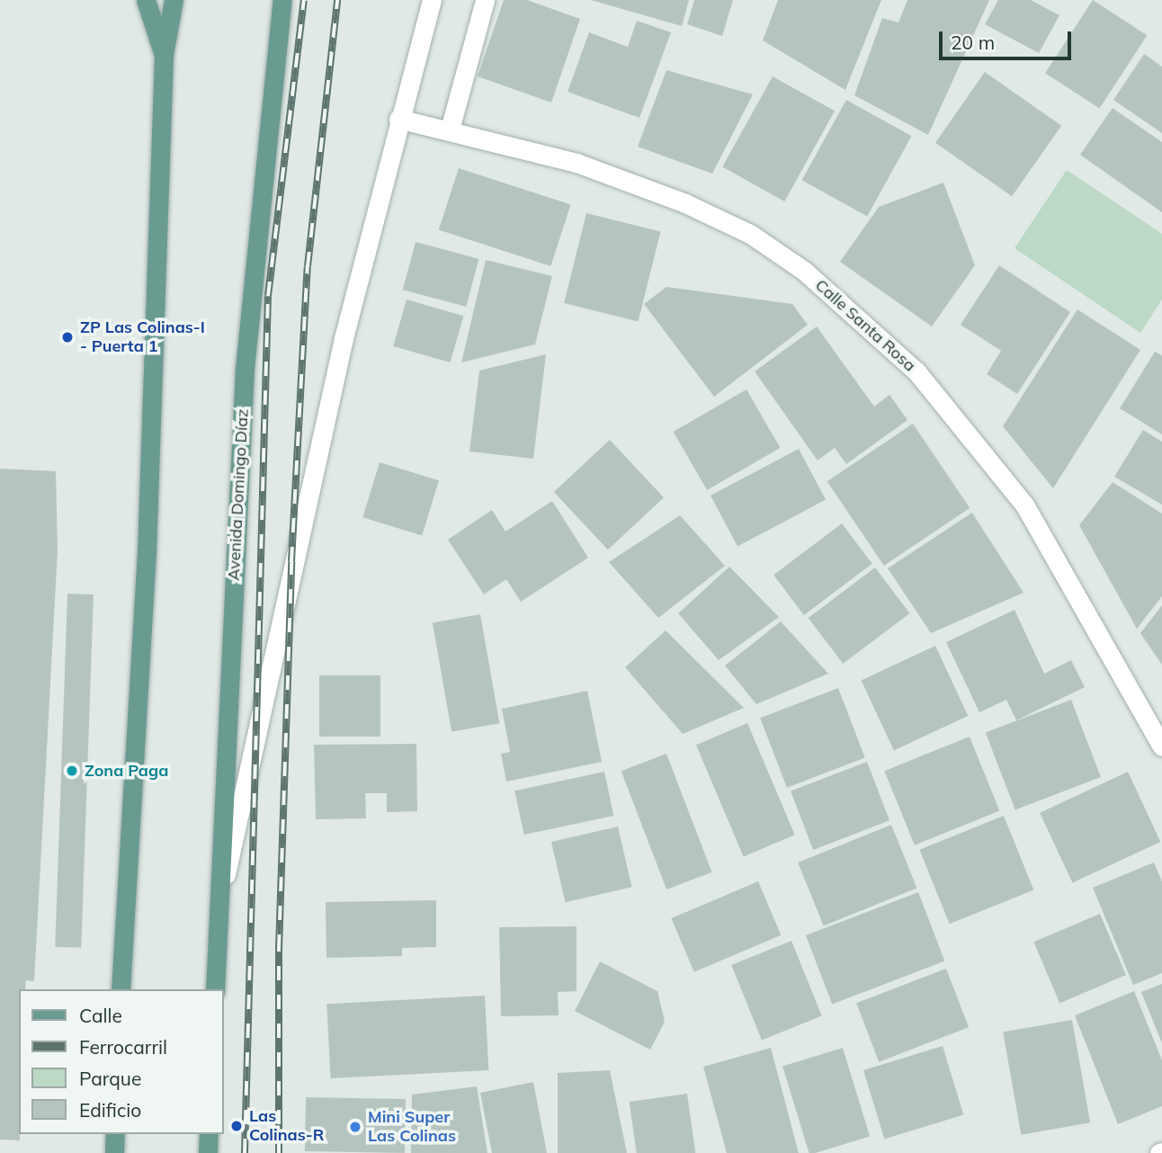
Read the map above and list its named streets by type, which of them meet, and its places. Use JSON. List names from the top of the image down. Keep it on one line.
{"streets":{"main road":["Avenida Domingo Díaz"],"street":["Calle Santa Rosa"]},"places":["ZP Las Colinas-I - Puerta 1","Zona Paga","Las Colinas-R","Mini Super Las Colinas"],"legend":["Calle","Ferrocarril","Parque","Edificio"],"scale_bar":"20 m"}
